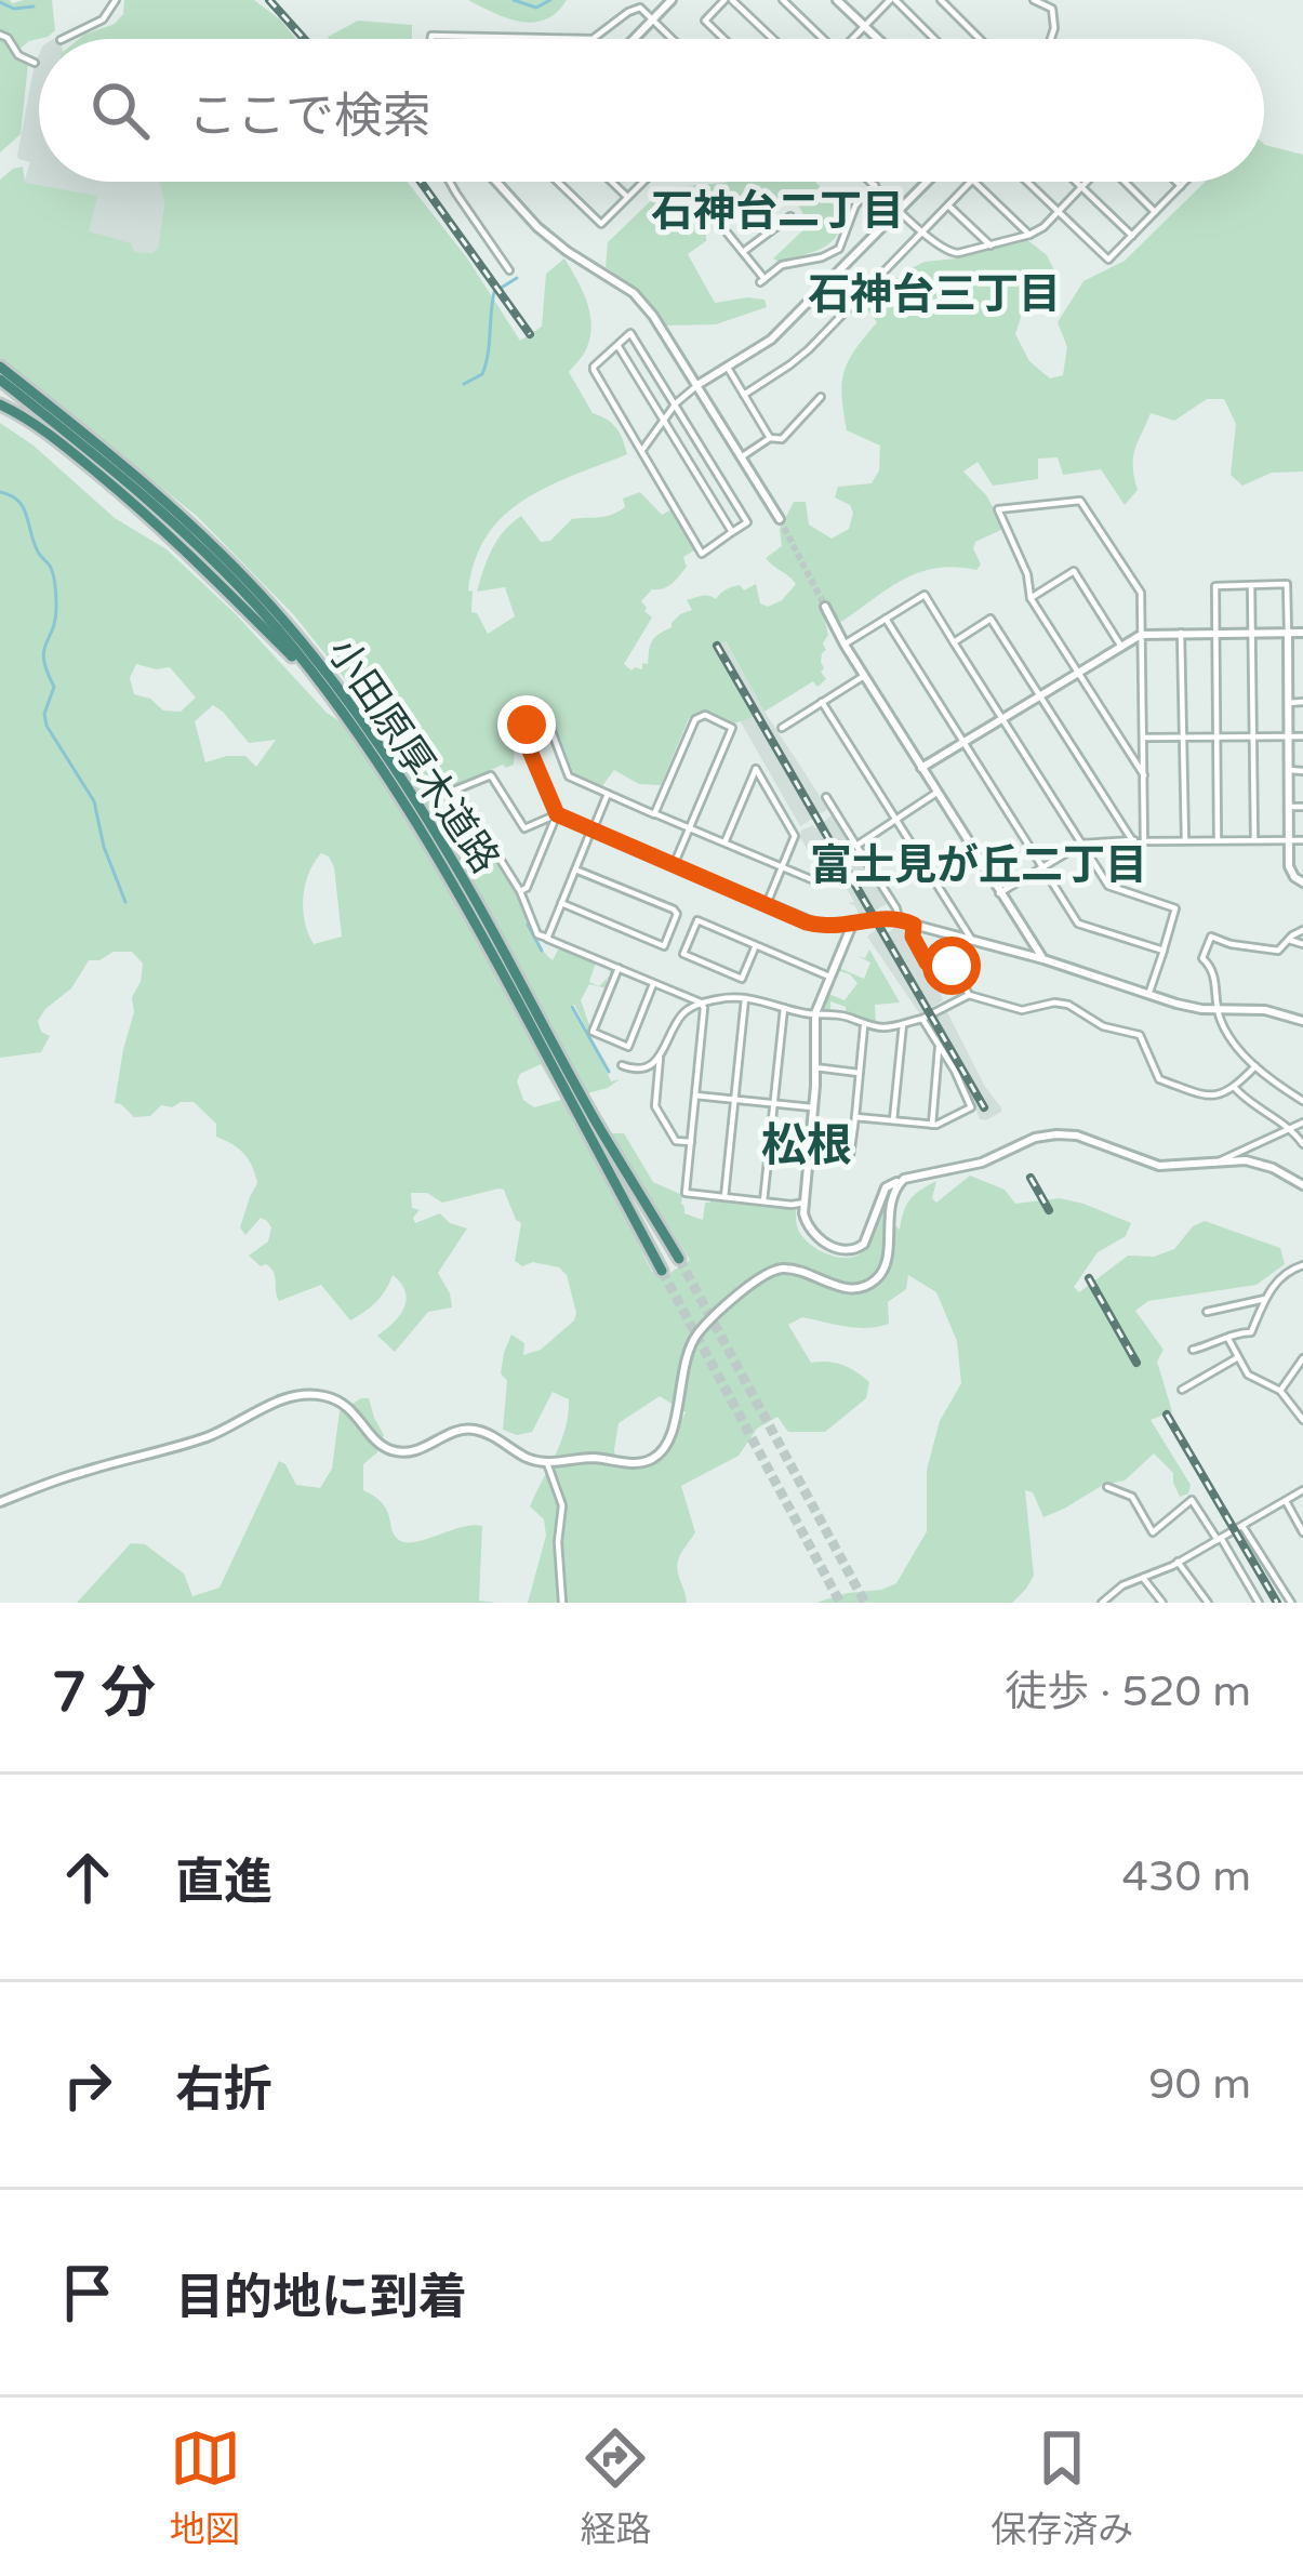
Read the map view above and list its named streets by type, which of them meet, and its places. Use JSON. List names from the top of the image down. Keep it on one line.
{"streets":{"highway":["小田原厚木道路"]},"districts":["石神台二丁目","石神台三丁目","富士見が丘二丁目","松根"],"page":{"search":"ここで検索","heading":["7 分","徒歩 · 520 m"],"list":[["直進","430 m"],["右折","90 m"],"目的地に到着"],"nav":["地図","経路","保存済み"]}}
